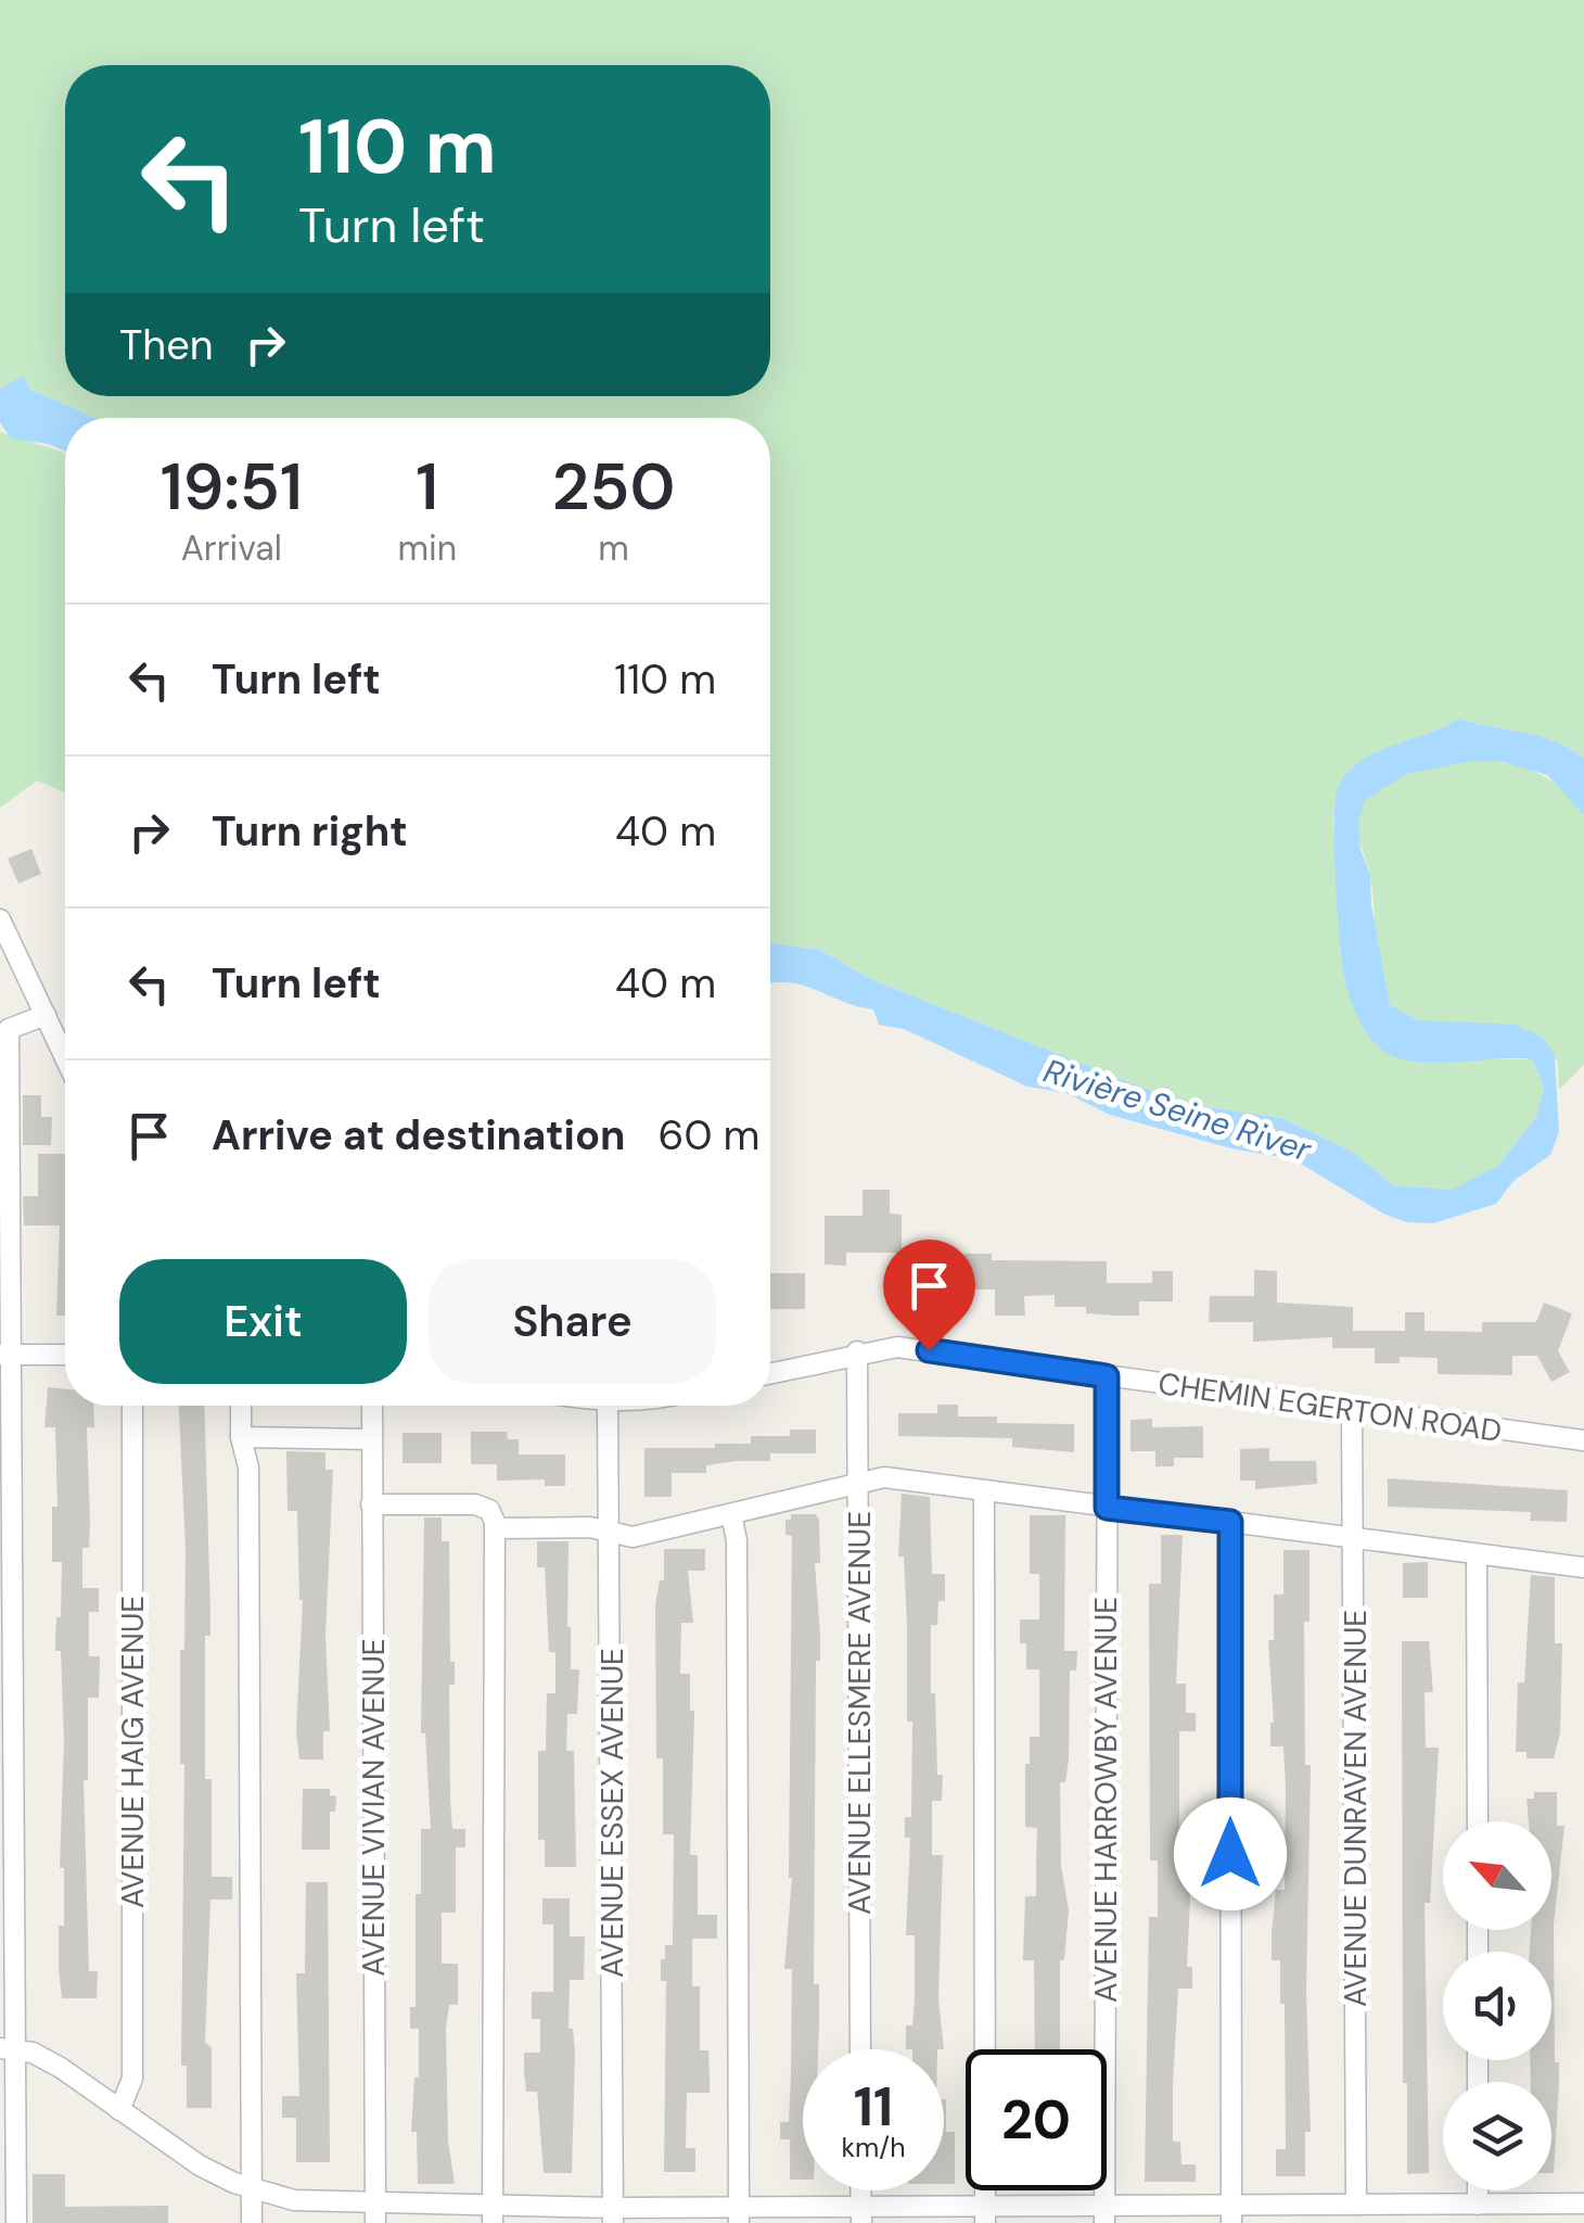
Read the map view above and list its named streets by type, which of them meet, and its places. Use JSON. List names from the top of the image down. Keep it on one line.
{"streets":{"street":["CHEMIN EGERTON ROAD","AVENUE ELLESMERE AVENUE","AVENUE HAIG AVENUE","AVENUE HARROWBY AVENUE","AVENUE VIVIAN AVENUE","AVENUE DUNRAVEN AVENUE","AVENUE ESSEX AVENUE"]},"crossings":[["CHEMIN EGERTON ROAD","AVENUE ELLESMERE AVENUE"],["CHEMIN EGERTON ROAD","AVENUE HARROWBY AVENUE"],["CHEMIN EGERTON ROAD","AVENUE DUNRAVEN AVENUE"]],"water":["Rivière Seine River"],"north":"top left","page":{"turn":["110 m","Turn left"],"then":"Then","eta":["19:51","Arrival","1","min","250","m"],"list":[{"name":"Turn left","value":"110 m"},{"name":"Turn right","value":"40 m"},{"name":"Turn left","value":"40 m"},{"name":"Arrive at destination","value":"60 m"}],"buttons":["Exit","Share"],"speed":"11 km/h","limit":"20"}}
